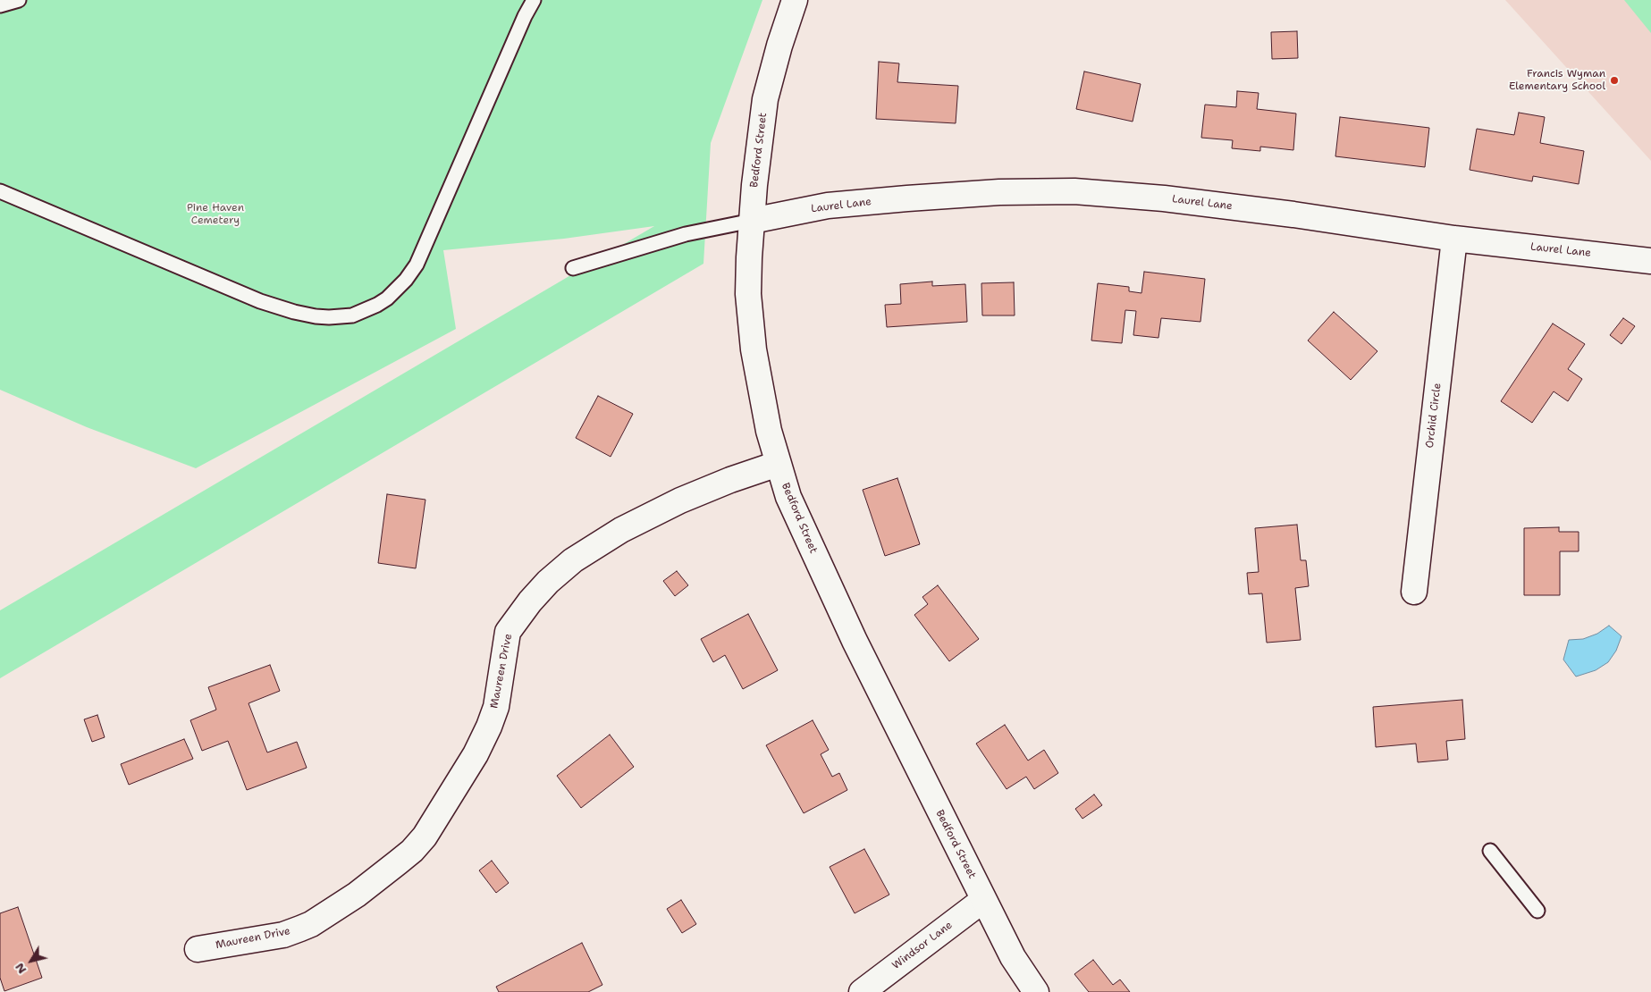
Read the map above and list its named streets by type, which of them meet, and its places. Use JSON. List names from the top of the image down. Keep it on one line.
{"streets":{"street":["Bedford Street","Laurel Lane","Orchid Circle","Maureen Drive","Windsor Lane"]},"crossings":[["Bedford Street","Laurel Lane"],["Bedford Street","Maureen Drive"],["Bedford Street","Windsor Lane"],["Laurel Lane","Orchid Circle"]],"parks":["Pine Haven Cemetery"],"places":["Francis Wyman Elementary School"],"north":"bottom left"}
